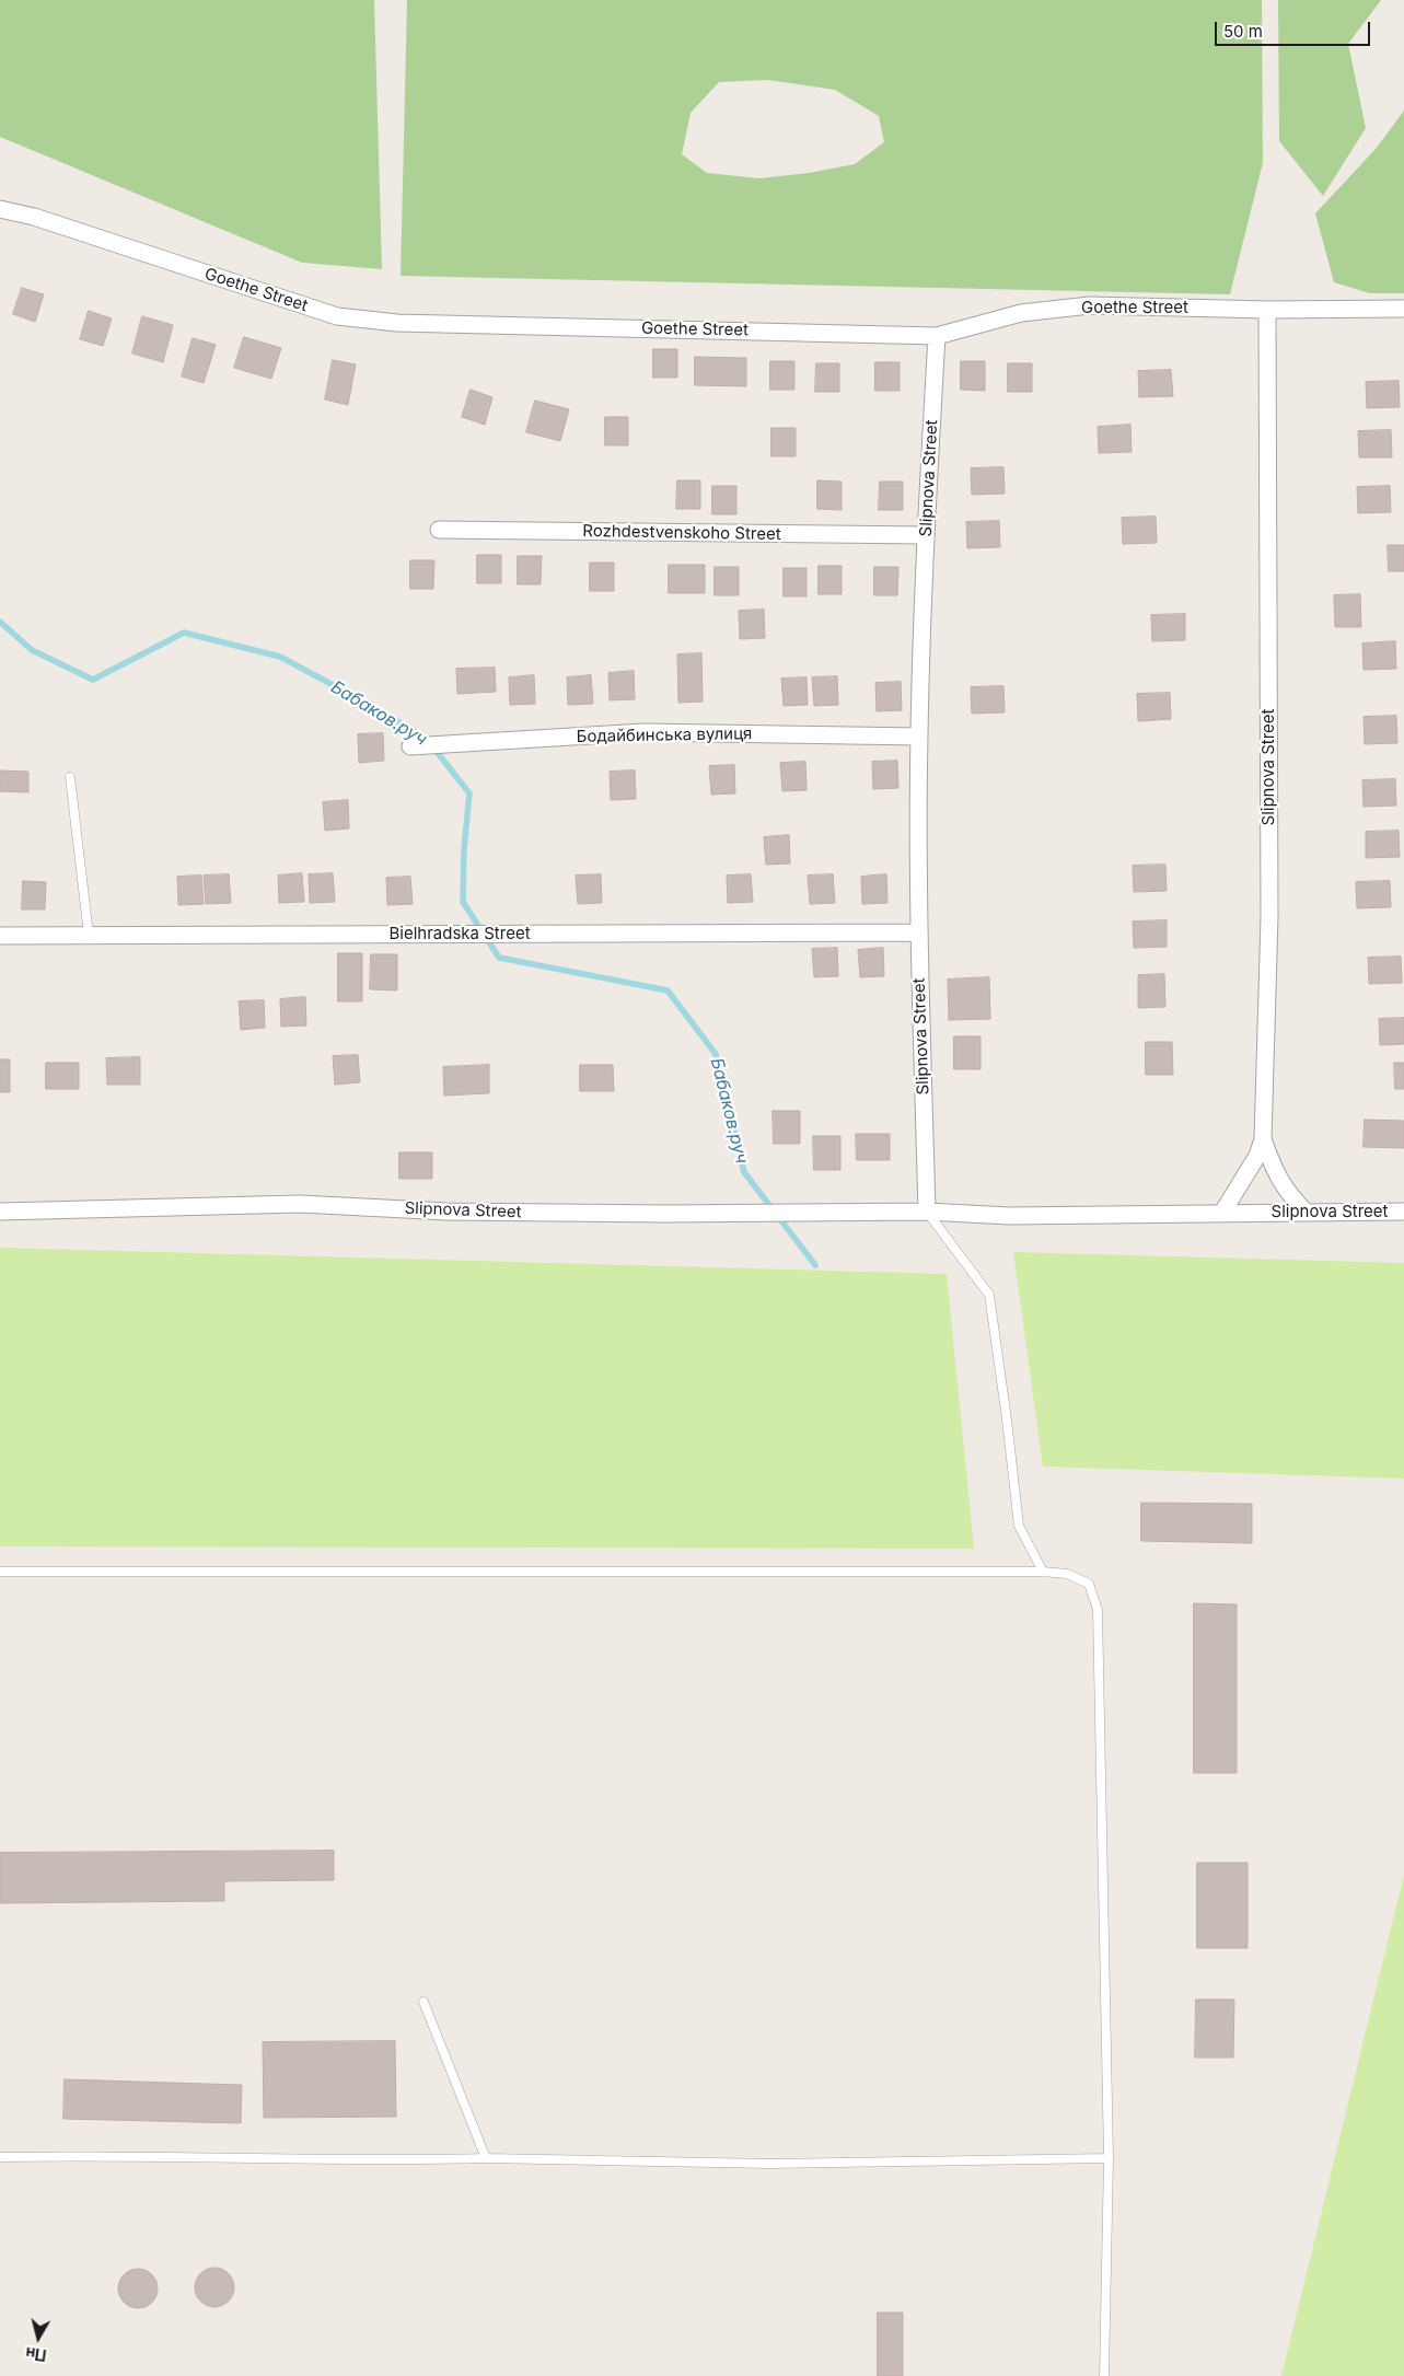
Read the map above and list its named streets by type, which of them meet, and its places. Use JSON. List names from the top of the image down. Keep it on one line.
{"streets":{"street":["Goethe Street","Slipnova Street","Rozhdestvenskoho Street","Бодайбинська вулиця","Bielhradska Street"]},"crossings":[["Goethe Street","Slipnova Street"],["Slipnova Street","Rozhdestvenskoho Street"],["Slipnova Street","Бодайбинська вулиця"],["Slipnova Street","Bielhradska Street"]],"water":["Бабаков.руч"],"scale_bar":"50 m","north":"bottom"}
